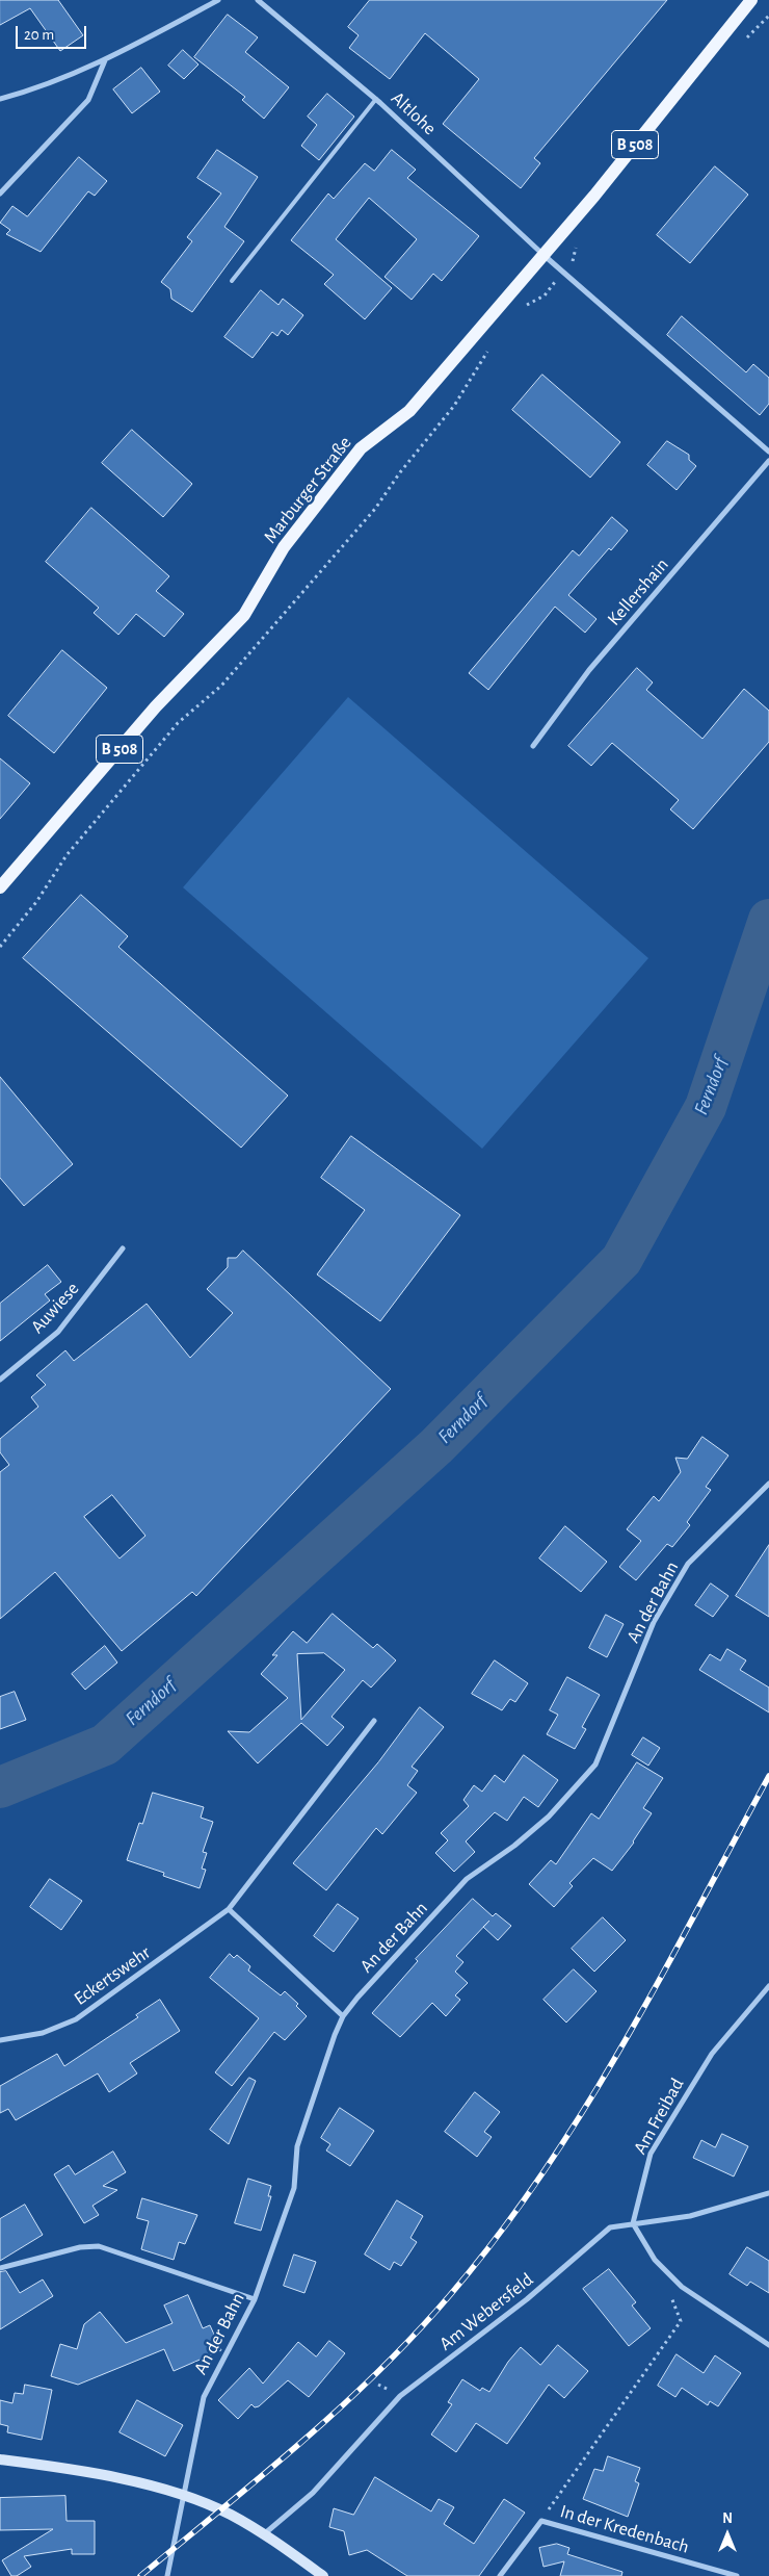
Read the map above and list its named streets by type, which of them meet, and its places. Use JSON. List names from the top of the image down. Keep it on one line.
{"streets":{"main road":["B 508","Marburger Straße"],"street":["Altlohe","Kellershain","Auwiese","An der Bahn","Eckertswehr","Am Freibad","Am Webersfeld","In der Kredenbach"]},"crossings":[["Altlohe","Marburger Straße"],["Am Freibad","Am Webersfeld"]],"water":["Ferndorf"],"scale_bar":"20 m","north":"top"}
